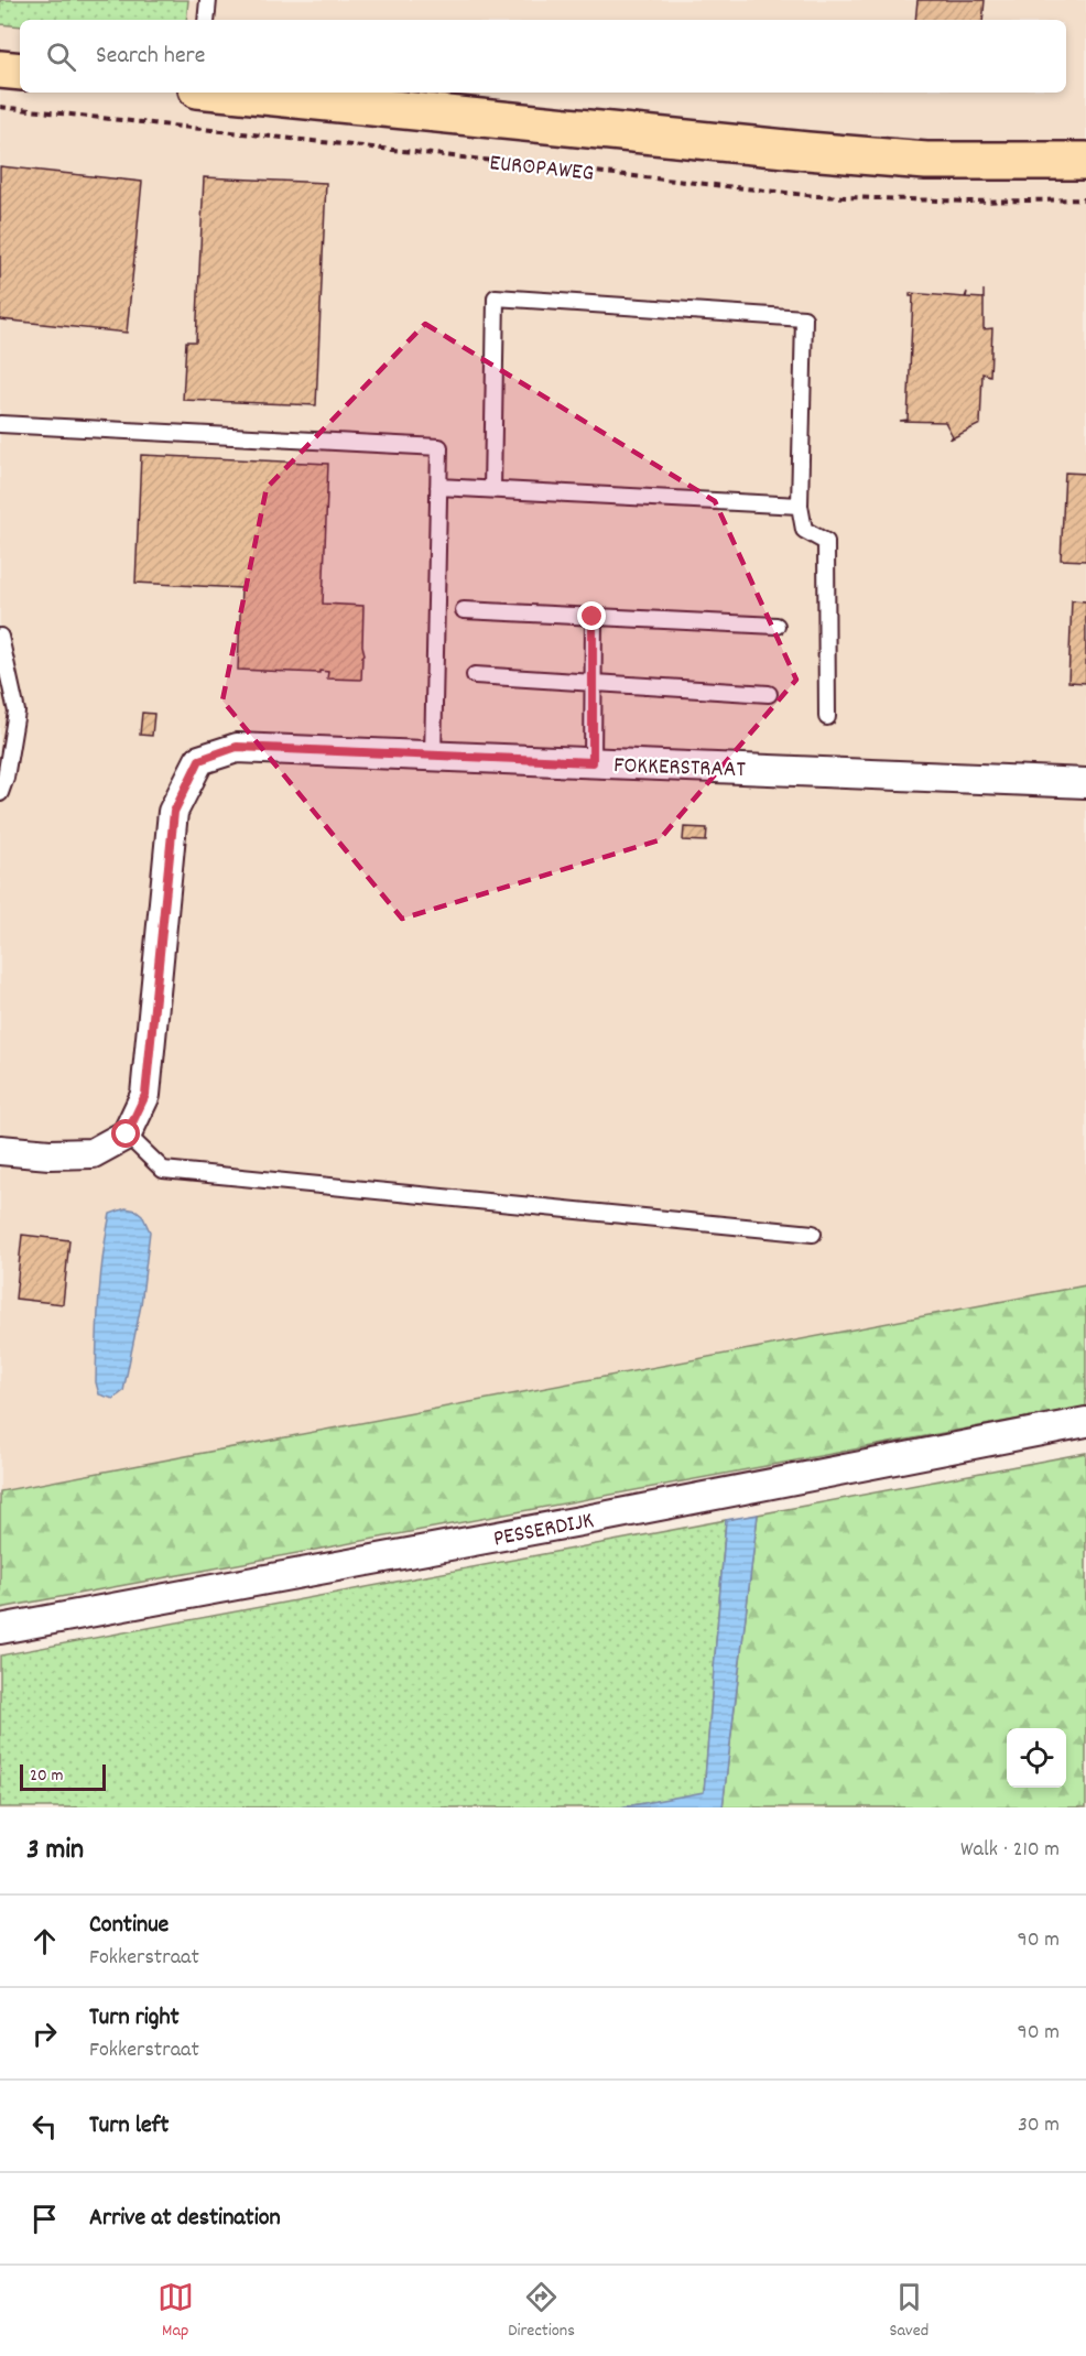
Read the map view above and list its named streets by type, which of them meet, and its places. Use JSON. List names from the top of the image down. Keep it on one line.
{"streets":{"main road":["EUROPAWEG"],"street":["FOKKERSTRAAT","PESSERDIJK"]},"scale_bar":"20 m","page":{"search":"Search here","scale":"20 m","heading":["3 min","Walk · 210 m"],"list":[["Continue","Fokkerstraat","90 m"],["Turn right","Fokkerstraat","90 m"],["Turn left","30 m"],"Arrive at destination"],"nav":["Map","Directions","Saved"]}}
